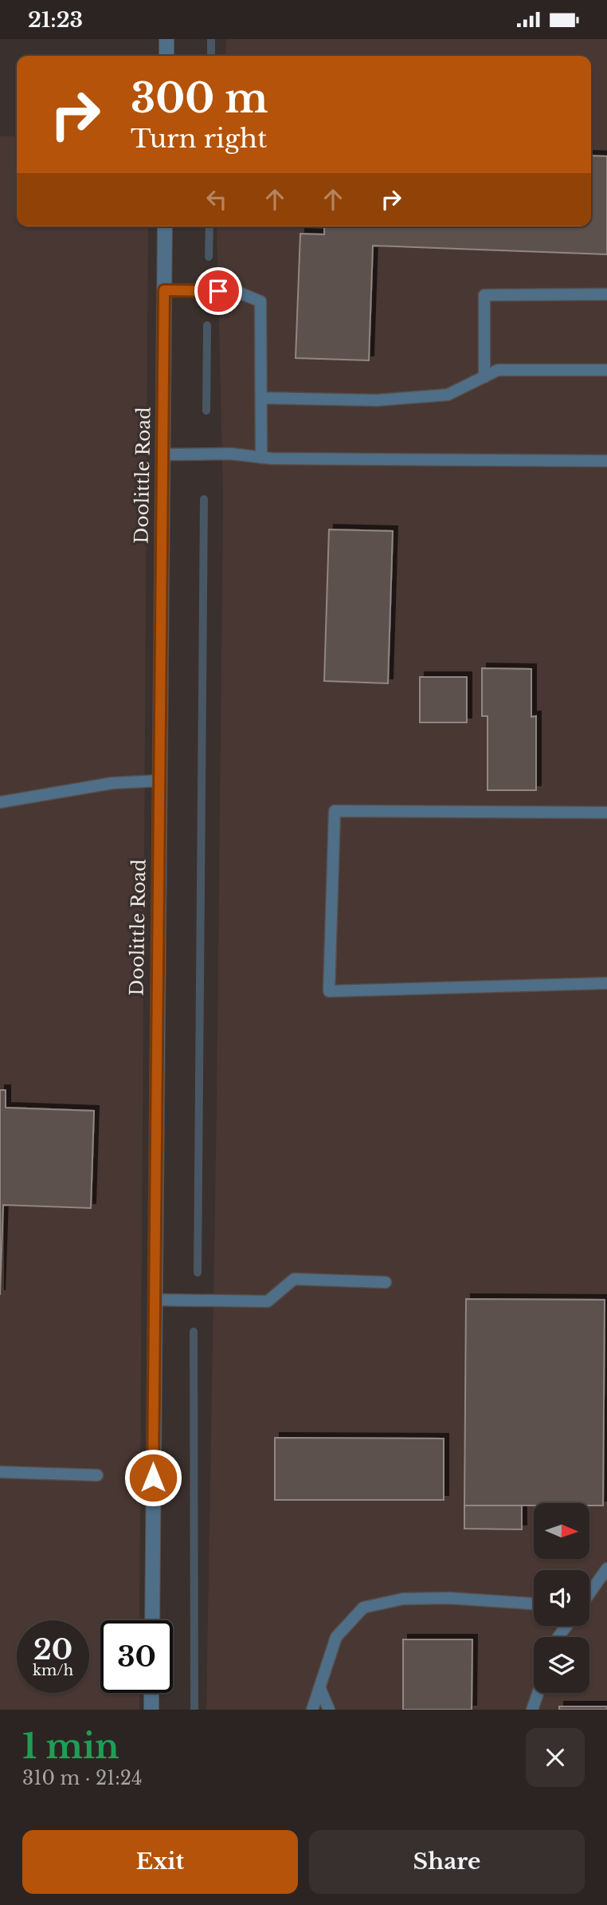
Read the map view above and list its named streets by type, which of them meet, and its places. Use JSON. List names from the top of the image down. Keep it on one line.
{"streets":{"street":["Doolittle Road"]},"north":"right","page":{"status":"21:23","turn":["300 m","Turn right"],"speed":"20 km/h","limit":"30","heading":["1 min","310 m · 21:24"],"buttons":["Exit","Share"]}}
